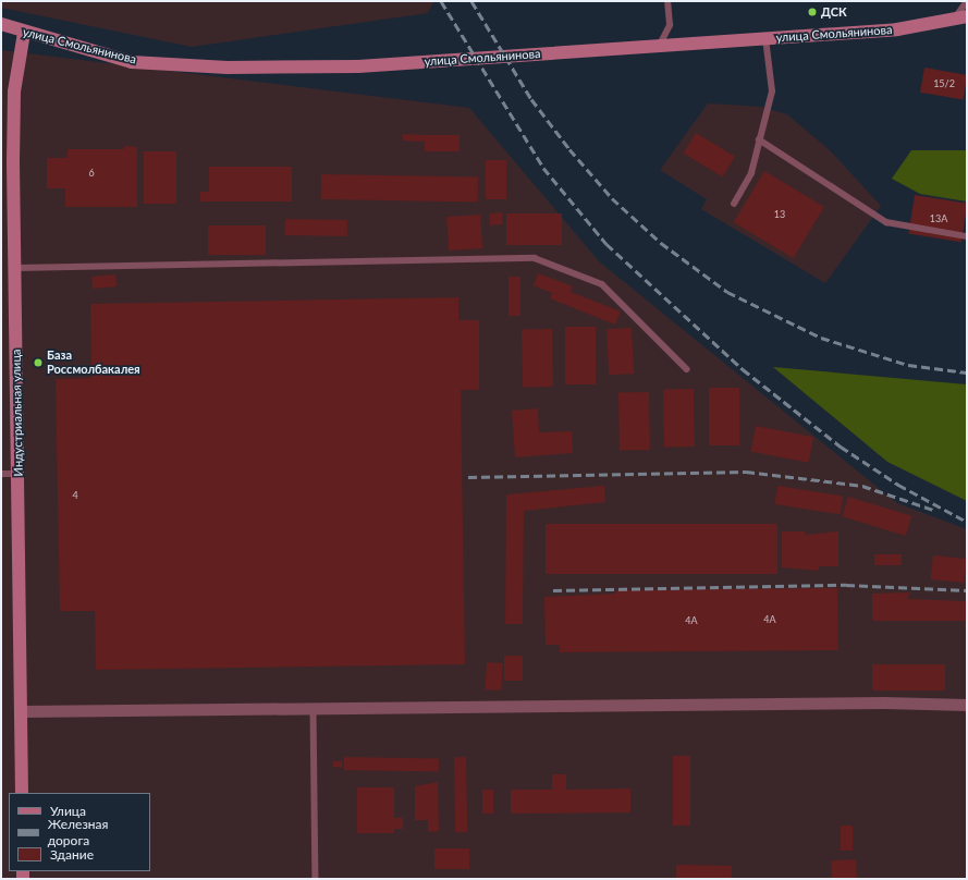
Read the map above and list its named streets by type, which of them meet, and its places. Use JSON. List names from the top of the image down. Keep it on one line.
{"streets":{"street":["улица Смольянинова","Индустриальная улица"]},"crossings":[["улица Смольянинова","Индустриальная улица"]],"places":["ДСК","База Россмолбакалея"],"house_numbers":["15/2","6","13","13А","4","4А","4А"],"legend":["Улица","Железная дорога","Здание"]}
